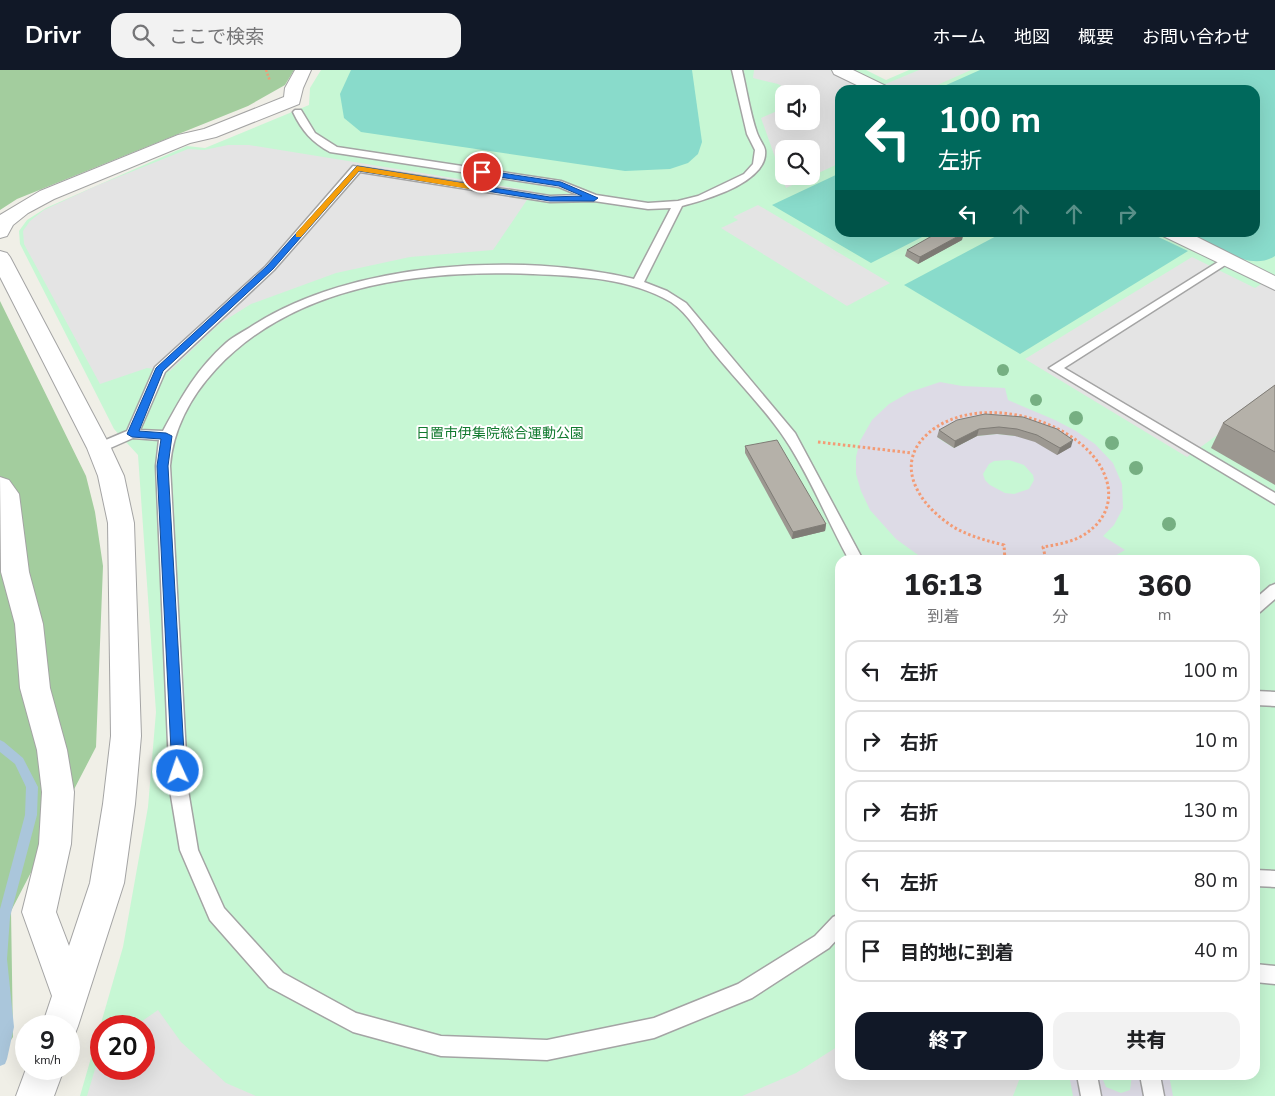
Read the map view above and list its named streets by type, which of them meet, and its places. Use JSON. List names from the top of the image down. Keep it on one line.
{"parks":["日置市伊集院総合運動公園"],"page":{"header":"Drivr","search":"ここで検索","nav":["ホーム","地図","概要","お問い合わせ"],"turn":["100 m","左折"],"eta":["16:13","到着","1","分","360","m"],"list":[{"name":"左折","value":"100 m"},{"name":"右折","value":"10 m"},{"name":"右折","value":"130 m"},{"name":"左折","value":"80 m"},{"name":"目的地に到着","value":"40 m"}],"buttons":["終了","共有"],"speed":"9 km/h","limit":"20"}}
